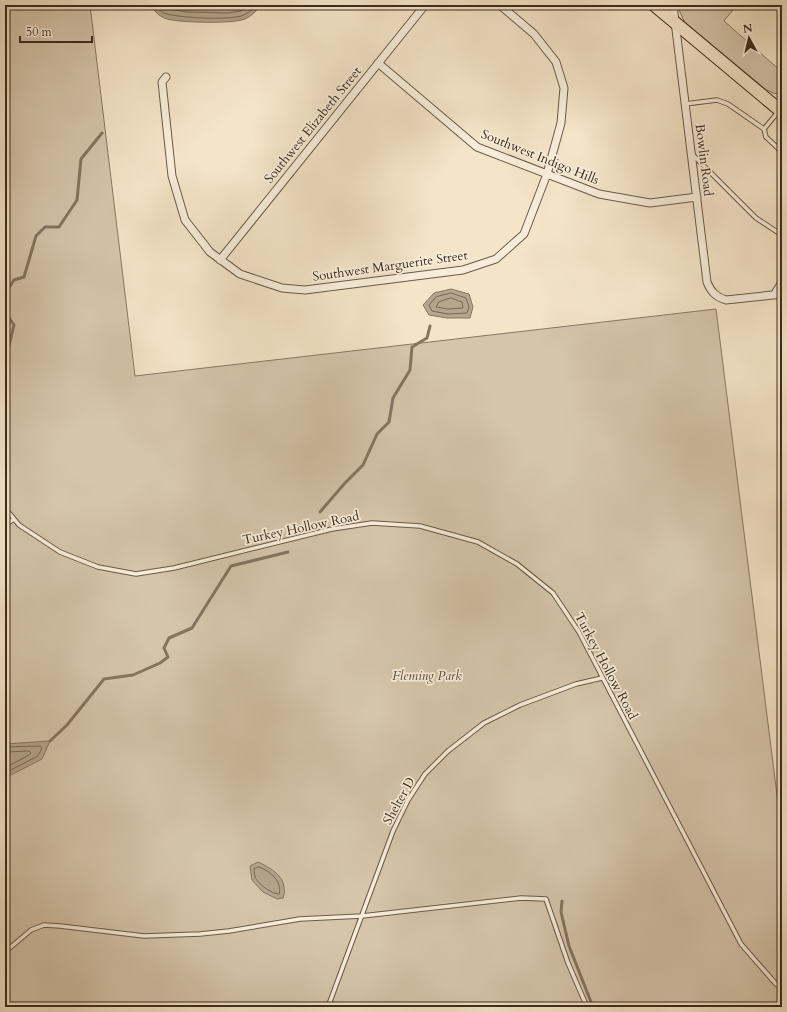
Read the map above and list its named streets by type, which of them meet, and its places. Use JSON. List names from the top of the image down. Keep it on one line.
{"streets":{"street":["Southwest Elizabeth Street","Southwest Indigo Hills","Bowlin Road","Southwest Marguerite Street"],"lane":["Turkey Hollow Road","Shelter D"]},"crossings":[["Southwest Elizabeth Street","Southwest Indigo Hills"],["Southwest Elizabeth Street","Southwest Marguerite Street"],["Southwest Indigo Hills","Bowlin Road"],["Southwest Indigo Hills","Southwest Marguerite Street"],["Turkey Hollow Road","Shelter D"]],"parks":["Fleming Park"],"scale_bar":"50 m","north":"top"}
